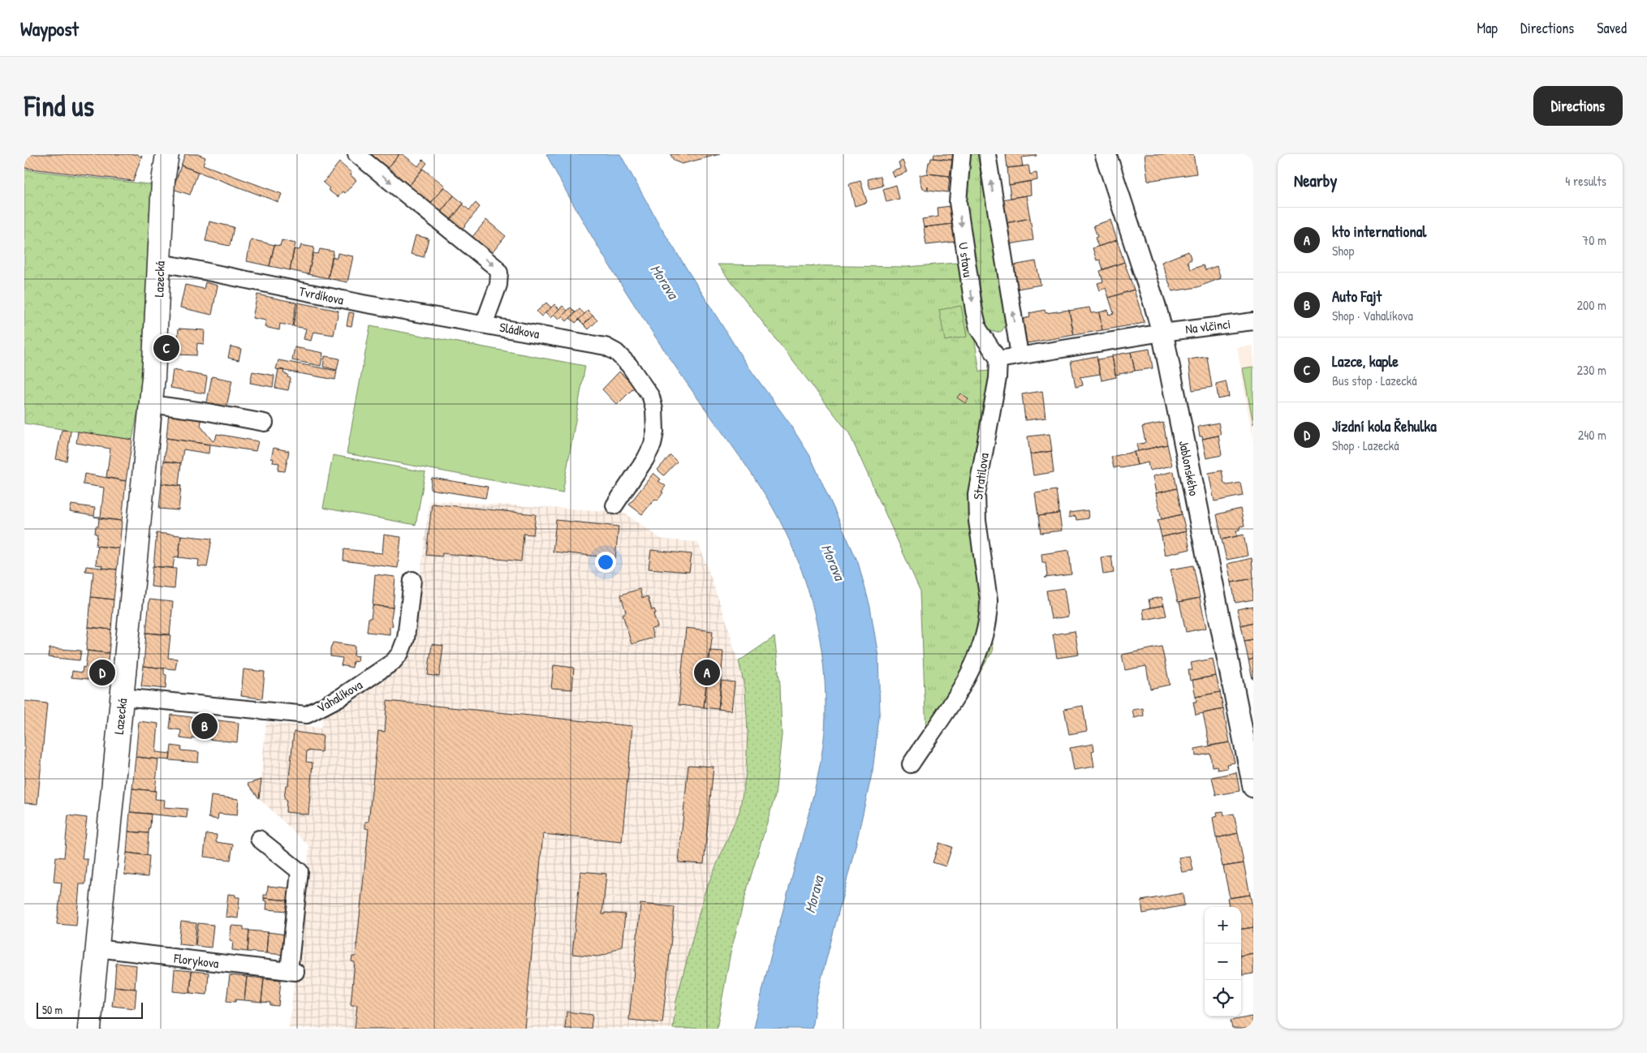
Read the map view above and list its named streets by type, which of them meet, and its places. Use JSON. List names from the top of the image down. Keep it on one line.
{"streets":{"main road":["Lazecká"],"street":["U stavu","Tvrdíkova","Na vlčinci","Sládkova","Jablonského","Stratilova","Vahalíkova","Florykova"]},"crossings":[["U stavu","Stratilova"],["Lazecká","Tvrdíkova"],["Lazecká","Vahalíkova"],["Lazecká","Florykova"],["Tvrdíkova","Sládkova"],["Na vlčinci","Jablonského"]],"one_way":["Sládkova"],"water":["Morava"],"scale_bar":"50 m","page":{"header":"Waypost","nav":["Map","Directions","Saved"],"buttons":"Directions","title":"Find us","heading":["Nearby","4 results"],"list":[{"mark":"A","name":"kto international","note":"Shop","value":"70 m"},{"mark":"B","name":"Auto Fajt","note":"Shop · Vahalíkova","value":"200 m"},{"mark":"C","name":"Lazce, kaple","note":"Bus stop · Lazecká","value":"230 m"},{"mark":"D","name":"Jízdní kola Řehulka","note":"Shop · Lazecká","value":"240 m"}],"pins":["C","A","D","B"],"map_buttons":["+","−"],"scale":"50 m"}}
